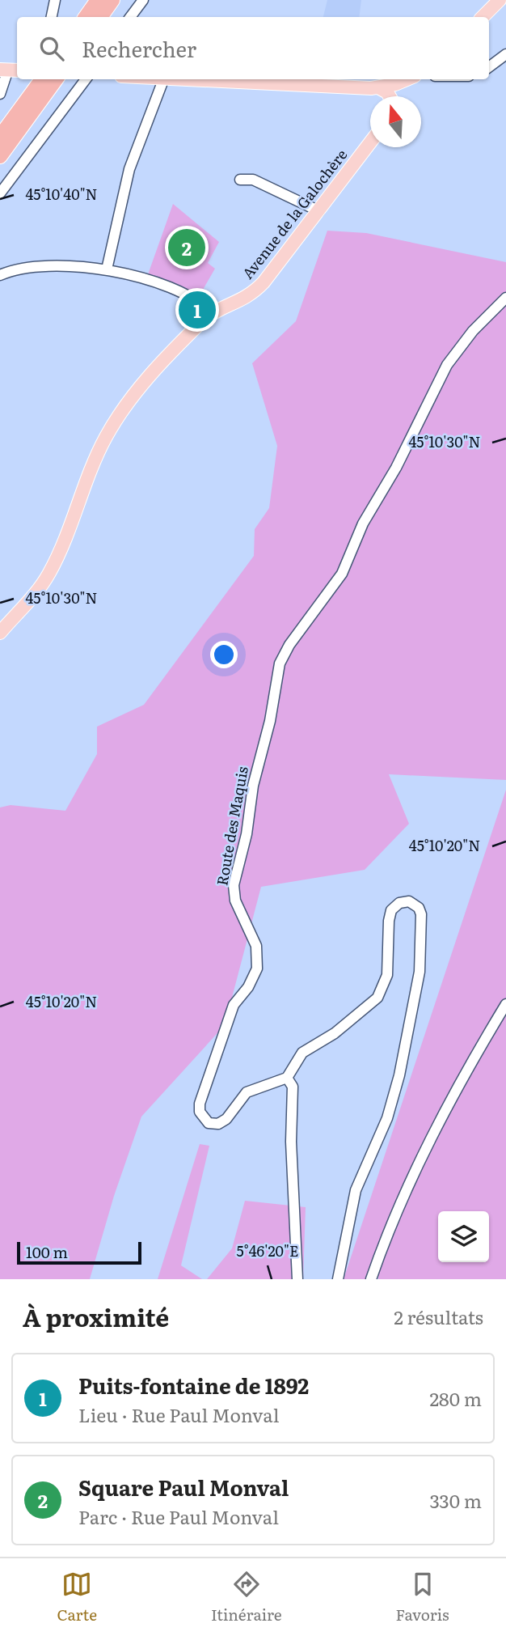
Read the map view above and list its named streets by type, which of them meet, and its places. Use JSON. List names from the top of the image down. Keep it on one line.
{"streets":{"main road":["Avenue de la Galochère"],"street":["Route des Maquis"]},"scale_bar":"100 m","north":"top","page":{"search":"Rechercher","pins":["2","1"],"scale":"100 m","heading":["À proximité","2 résultats"],"list":[{"mark":"1","name":"Puits-fontaine de 1892","note":"Lieu · Rue Paul Monval","value":"280 m"},{"mark":"2","name":"Square Paul Monval","note":"Parc · Rue Paul Monval","value":"330 m"}],"nav":["Carte","Itinéraire","Favoris"]},"coordinates":["45°10'40\"N","45°10'30\"N","45°10'20\"N","5°46'20\"E"]}
